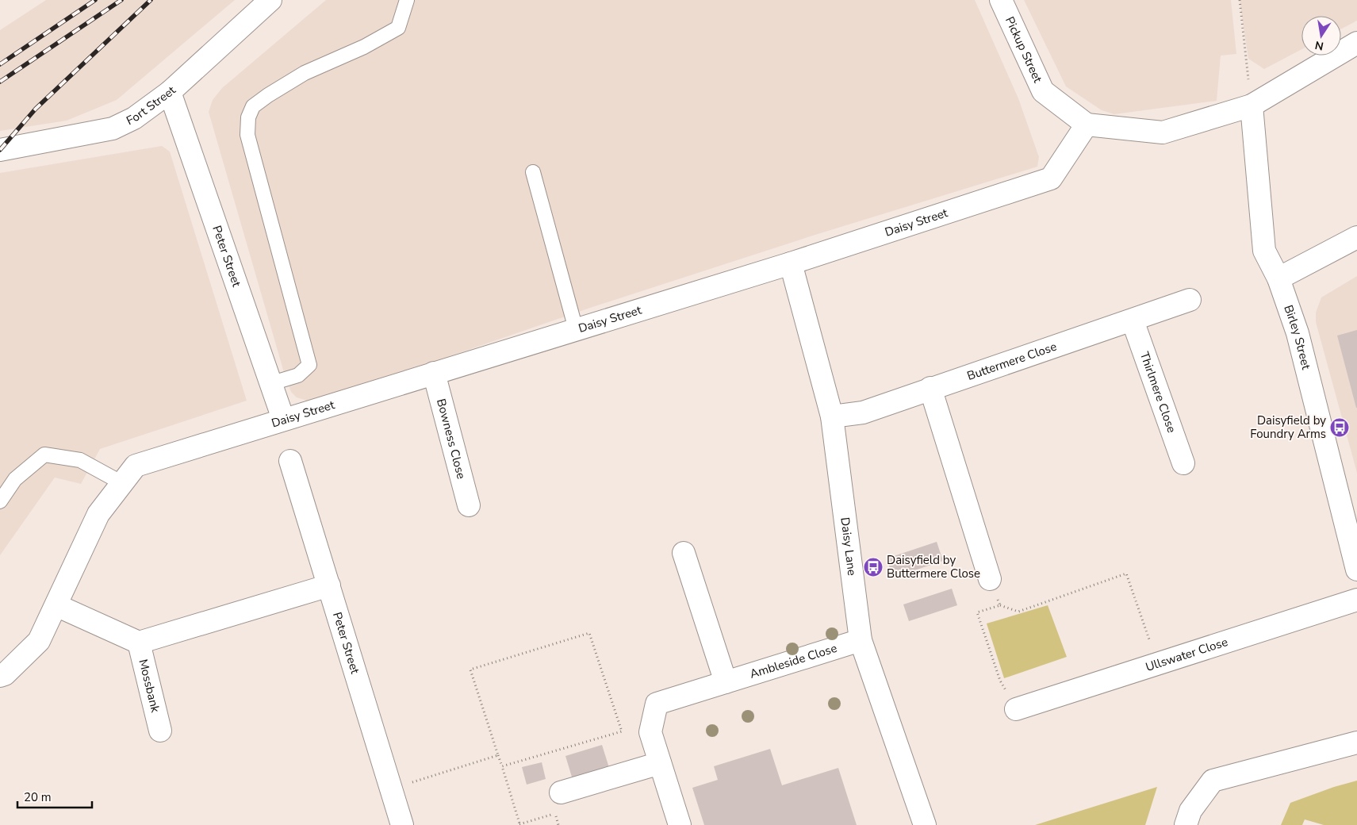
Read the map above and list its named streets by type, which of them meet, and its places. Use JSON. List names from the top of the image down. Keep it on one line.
{"streets":{"street":["Pickup Street","Fort Street","Daisy Street","Peter Street","Birley Street","Buttermere Close","Thirlmere Close","Bowness Close","Daisy Lane","Ullswater Close","Ambleside Close","Mossbank"]},"crossings":[["Pickup Street","Daisy Street"],["Fort Street","Peter Street"],["Daisy Street","Peter Street"],["Daisy Street","Bowness Close"],["Daisy Street","Daisy Lane"],["Buttermere Close","Thirlmere Close"],["Buttermere Close","Daisy Lane"],["Daisy Lane","Ambleside Close"]],"places":{"bus stop":["Daisyfield by Foundry Arms","Daisyfield by Buttermere Close"]},"scale_bar":"20 m","north":"bottom"}
